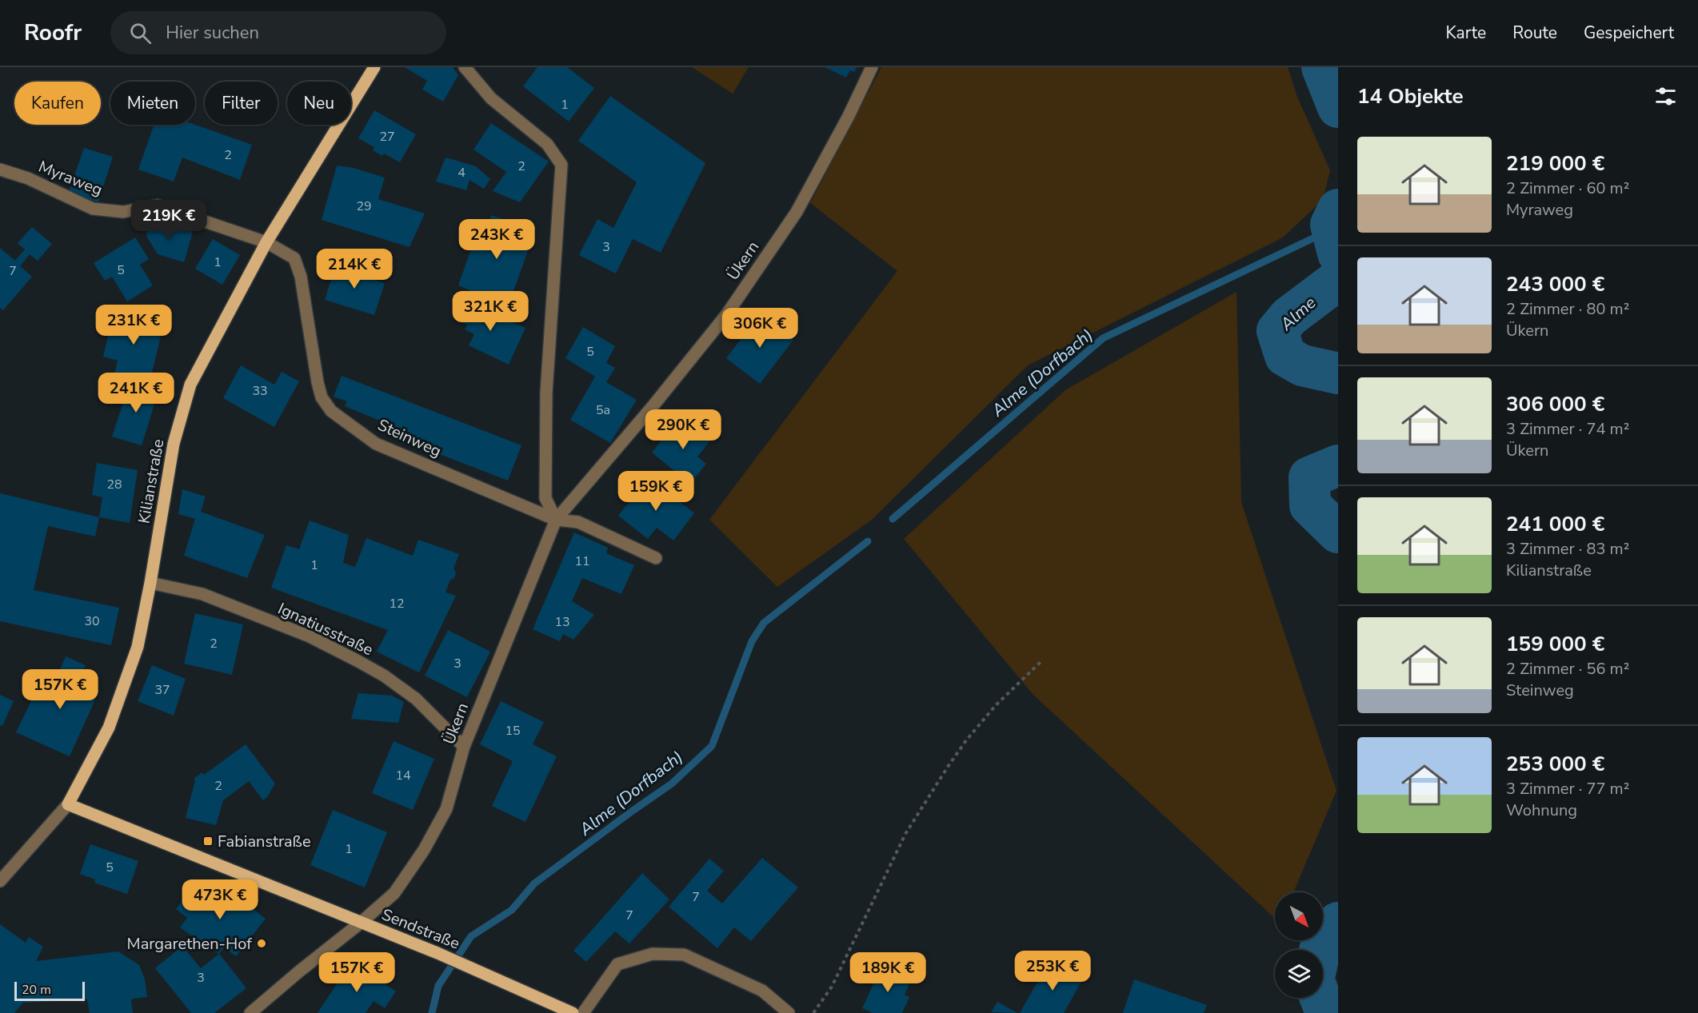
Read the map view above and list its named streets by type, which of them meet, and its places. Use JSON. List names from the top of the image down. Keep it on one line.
{"streets":{"main road":["Kilianstraße","Sendstraße"],"street":["Myraweg","Ükern","Steinweg","Ignatiusstraße"]},"crossings":[["Myraweg","Steinweg"],["Myraweg","Kilianstraße"],["Ükern","Steinweg"],["Ükern","Ignatiusstraße"],["Ükern","Sendstraße"],["Steinweg","Kilianstraße"],["Kilianstraße","Ignatiusstraße"]],"water":["Alme","Alme (Dorfbach)"],"places":{"transit":["Fabianstraße"],"other":["Margarethen-Hof"]},"house_numbers":["1","27","2","2","4","29","3","1","5","7","5","33","5a","28","11","1","12","30","13","2","3","37","15","14","2","1","5","7","7","3"],"scale_bar":"20 m","north":"bottom right","page":{"header":"Roofr","search":"Hier suchen","nav":["Karte","Route","Gespeichert"],"heading":"14 Objekte","chip":["Kaufen","Mieten","Filter","Neu"],"list":[{"name":"219 000 €","note":"2 Zimmer · 60 m² · Myraweg"},{"name":"243 000 €","note":"2 Zimmer · 80 m² · Ükern"},{"name":"306 000 €","note":"3 Zimmer · 74 m² · Ükern"},{"name":"241 000 €","note":"3 Zimmer · 83 m² · Kilianstraße"},{"name":"159 000 €","note":"2 Zimmer · 56 m² · Steinweg"},{"name":"253 000 €","note":"3 Zimmer · 77 m² · Wohnung"}],"price":["219K €","243K €","214K €","321K €","231K €","306K €","241K €","290K €","159K €","157K €","473K €","253K €","157K €","189K €"],"scale":"20 m"}}
